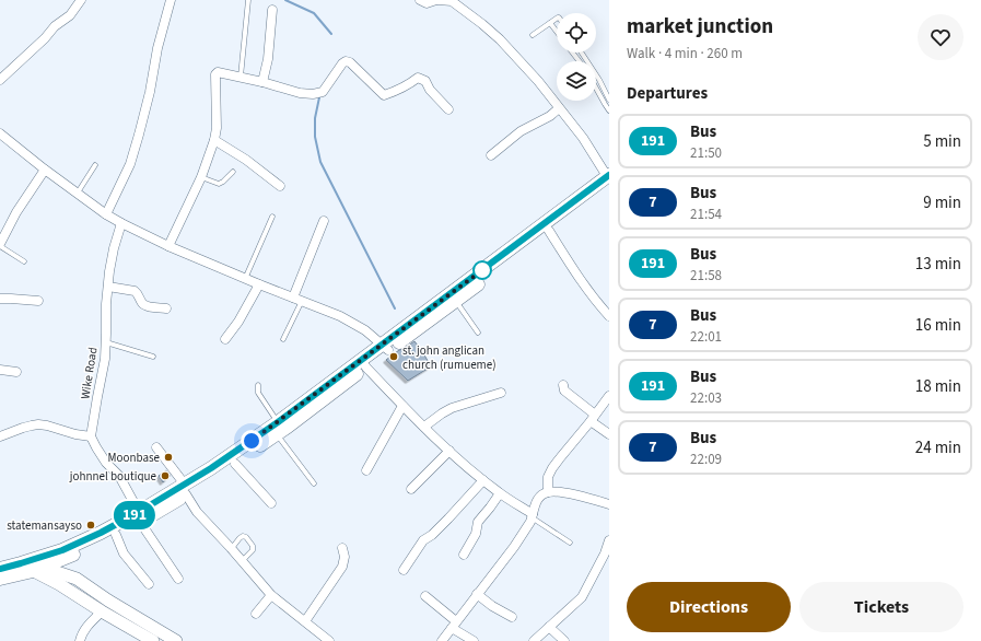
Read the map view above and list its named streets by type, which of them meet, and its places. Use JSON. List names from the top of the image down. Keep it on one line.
{"streets":{"street":["Wike Road"]},"places":["st. john anglican church (rumueme)","Moonbase","johnnel boutique","statemansayso"],"lines":["bus line 191"],"page":{"on_map":"191","heading":[["market junction","Walk · 4 min · 260 m"],"Departures"],"list":[{"mark":"191","name":"Bus","note":"21:50","value":"5 min"},{"mark":"7","name":"Bus","note":"21:54","value":"9 min"},{"mark":"191","name":"Bus","note":"21:58","value":"13 min"},{"mark":"7","name":"Bus","note":"22:01","value":"16 min"},{"mark":"191","name":"Bus","note":"22:03","value":"18 min"},{"mark":"7","name":"Bus","note":"22:09","value":"24 min"}],"buttons":["Directions","Tickets"]}}
